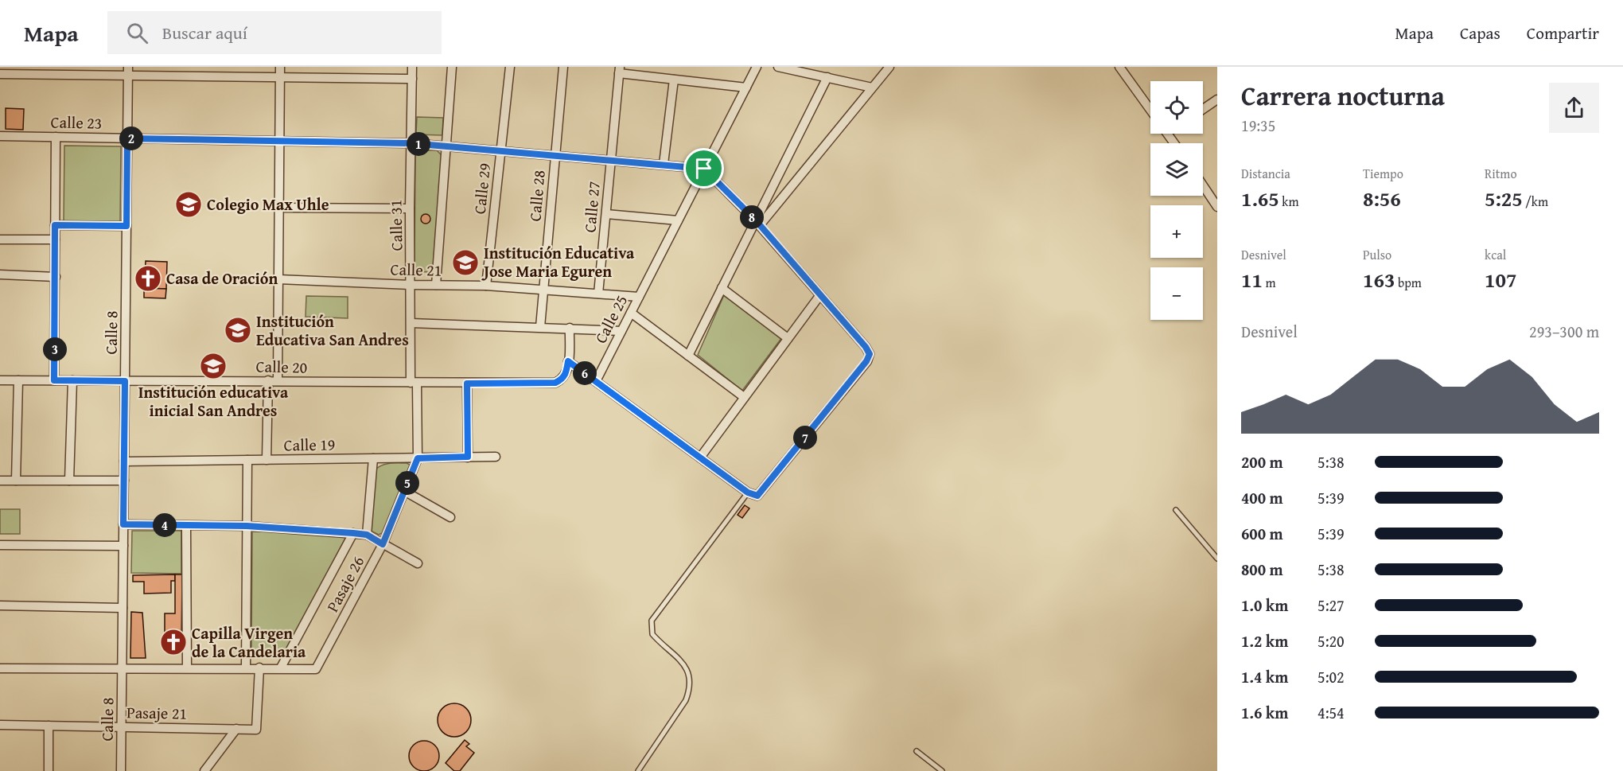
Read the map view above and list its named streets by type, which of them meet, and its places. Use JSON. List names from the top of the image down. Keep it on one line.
{"streets":{"street":["Calle 23","Calle 29","Calle 28","Calle 27","Calle 31","Calle 21","Calle 25","Calle 8","Calle 20","Calle 19","Pasaje 26","Pasaje 21"]},"crossings":[["Calle 23","Calle 29"],["Calle 23","Calle 28"],["Calle 23","Calle 27"],["Calle 23","Calle 31"],["Calle 23","Calle 25"],["Calle 23","Calle 8"],["Calle 29","Calle 21"],["Calle 28","Calle 21"],["Calle 27","Calle 21"],["Calle 31","Calle 21"],["Calle 31","Calle 20"],["Calle 31","Calle 19"],["Calle 31","Pasaje 26"],["Calle 21","Calle 25"],["Calle 8","Calle 20"],["Calle 8","Calle 19"],["Calle 8","Pasaje 21"],["Calle 19","Pasaje 26"]],"places":{"school or university":["Colegio Max Uhle","Institución Educativa Jose Maria Eguren","Institución Educativa San Andres","Institución educativa inicial San Andres"],"church":["Casa de Oración","Capilla Virgen de la Candelaria"]},"page":{"header":"Mapa","search":"Buscar aquí","nav":["Mapa","Capas","Compartir"],"heading":["Carrera nocturna","19:35"],"map_buttons":["+","−"],"pins":["2","1","8","3","6","7","5","4"],"stats":[["Distancia","1.65 km"],["Tiempo","8:56"],["Ritmo","5:25 /km"],["Desnivel","11 m"],["Pulso","163 bpm"],["kcal","107"]],"chart":["Desnivel","293–300 m"],"list":[{"name":"200 m","note":"5:38"},{"name":"400 m","note":"5:39"},{"name":"600 m","note":"5:39"},{"name":"800 m","note":"5:38"},{"name":"1.0 km","note":"5:27"},{"name":"1.2 km","note":"5:20"},{"name":"1.4 km","note":"5:02"},{"name":"1.6 km","note":"4:54"}]}}
